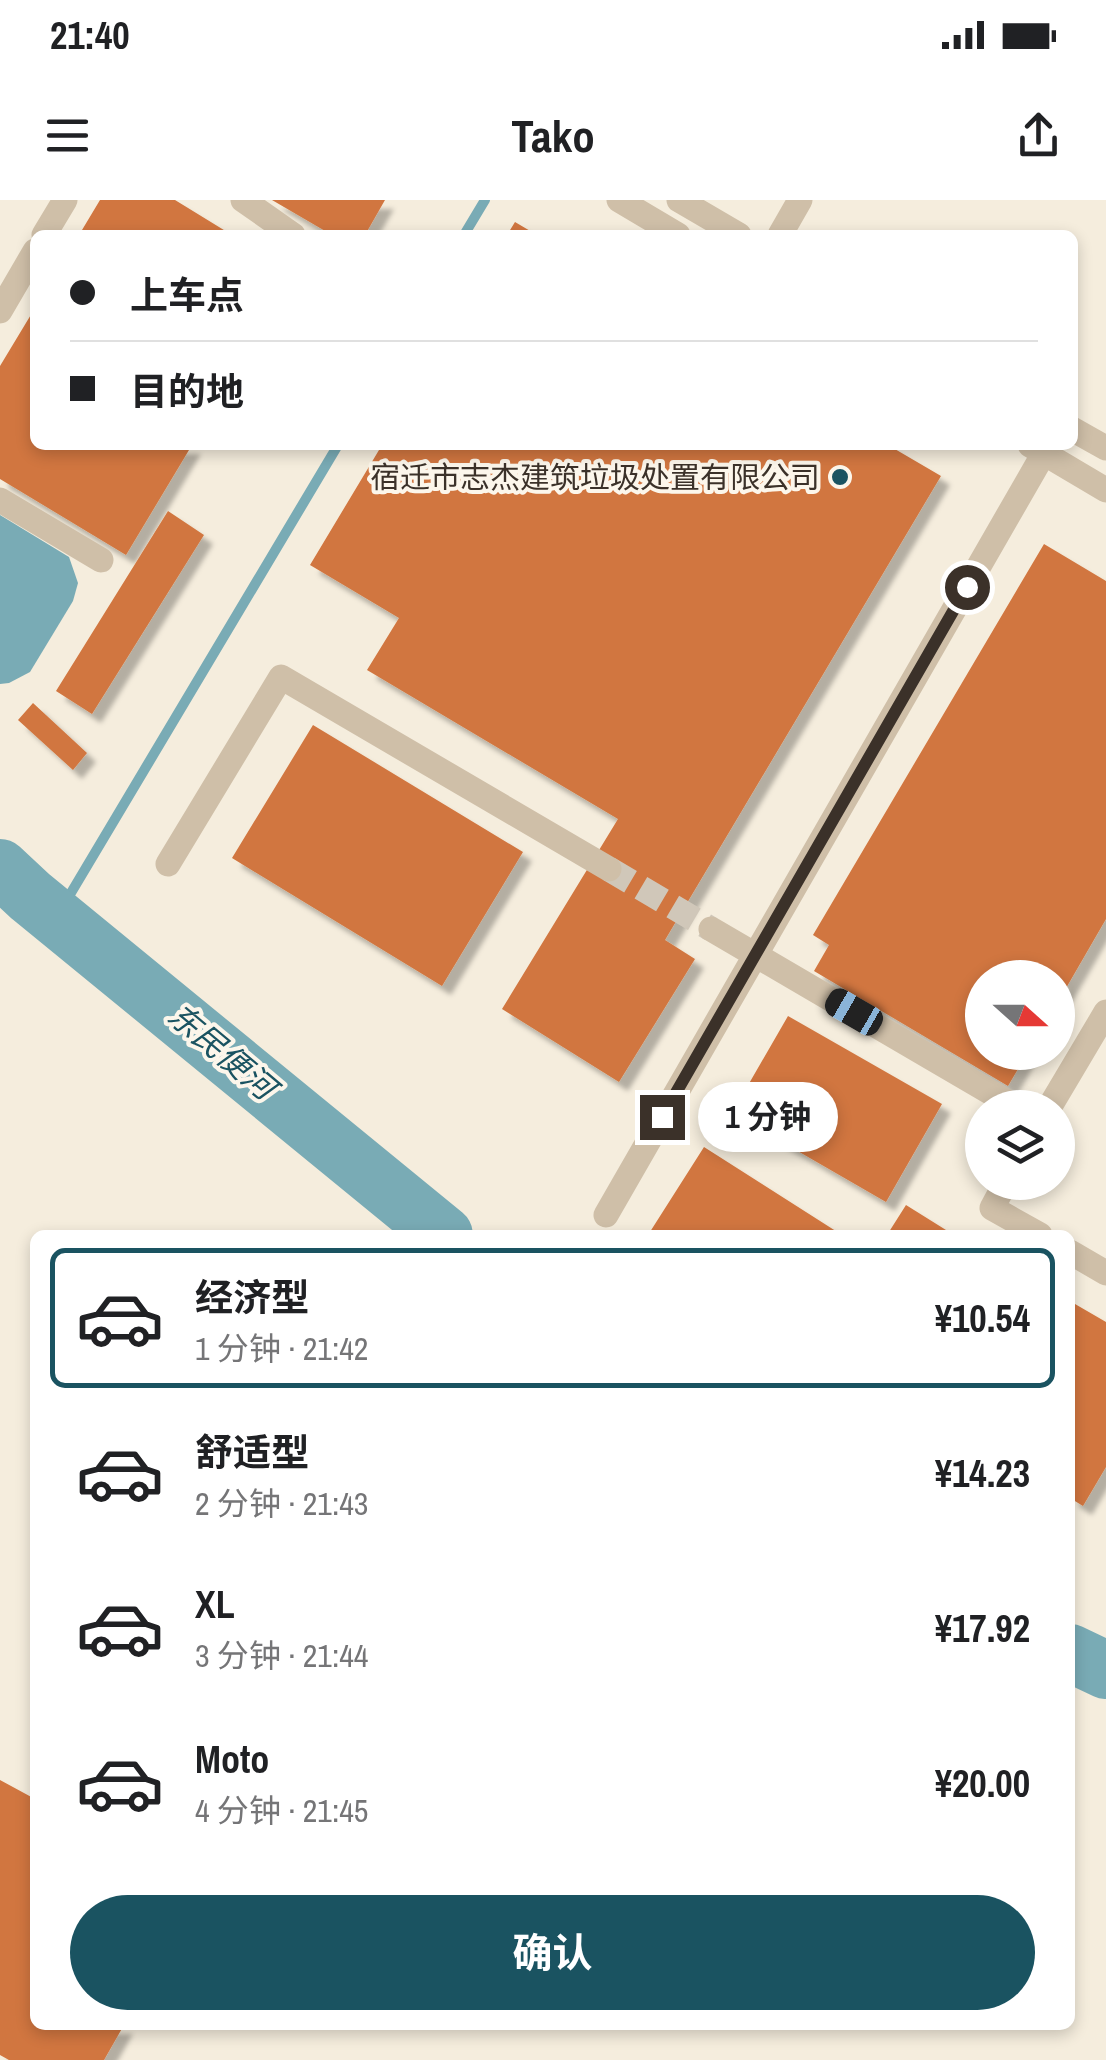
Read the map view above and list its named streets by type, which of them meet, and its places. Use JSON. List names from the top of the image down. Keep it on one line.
{"water":["东民便河"],"places":["宿迁市志杰建筑垃圾处置有限公司"],"north":"right","page":{"status":"21:40","header":"Tako","banner":["上车点","目的地"],"bubble":"1 分钟","list":[{"name":"经济型","note":"1 分钟 · 21:42","value":"¥10.54"},{"name":"舒适型","note":"2 分钟 · 21:43","value":"¥14.23"},{"name":"XL","note":"3 分钟 · 21:44","value":"¥17.92"},{"name":"Moto","note":"4 分钟 · 21:45","value":"¥20.00"}],"buttons":"确认"}}
